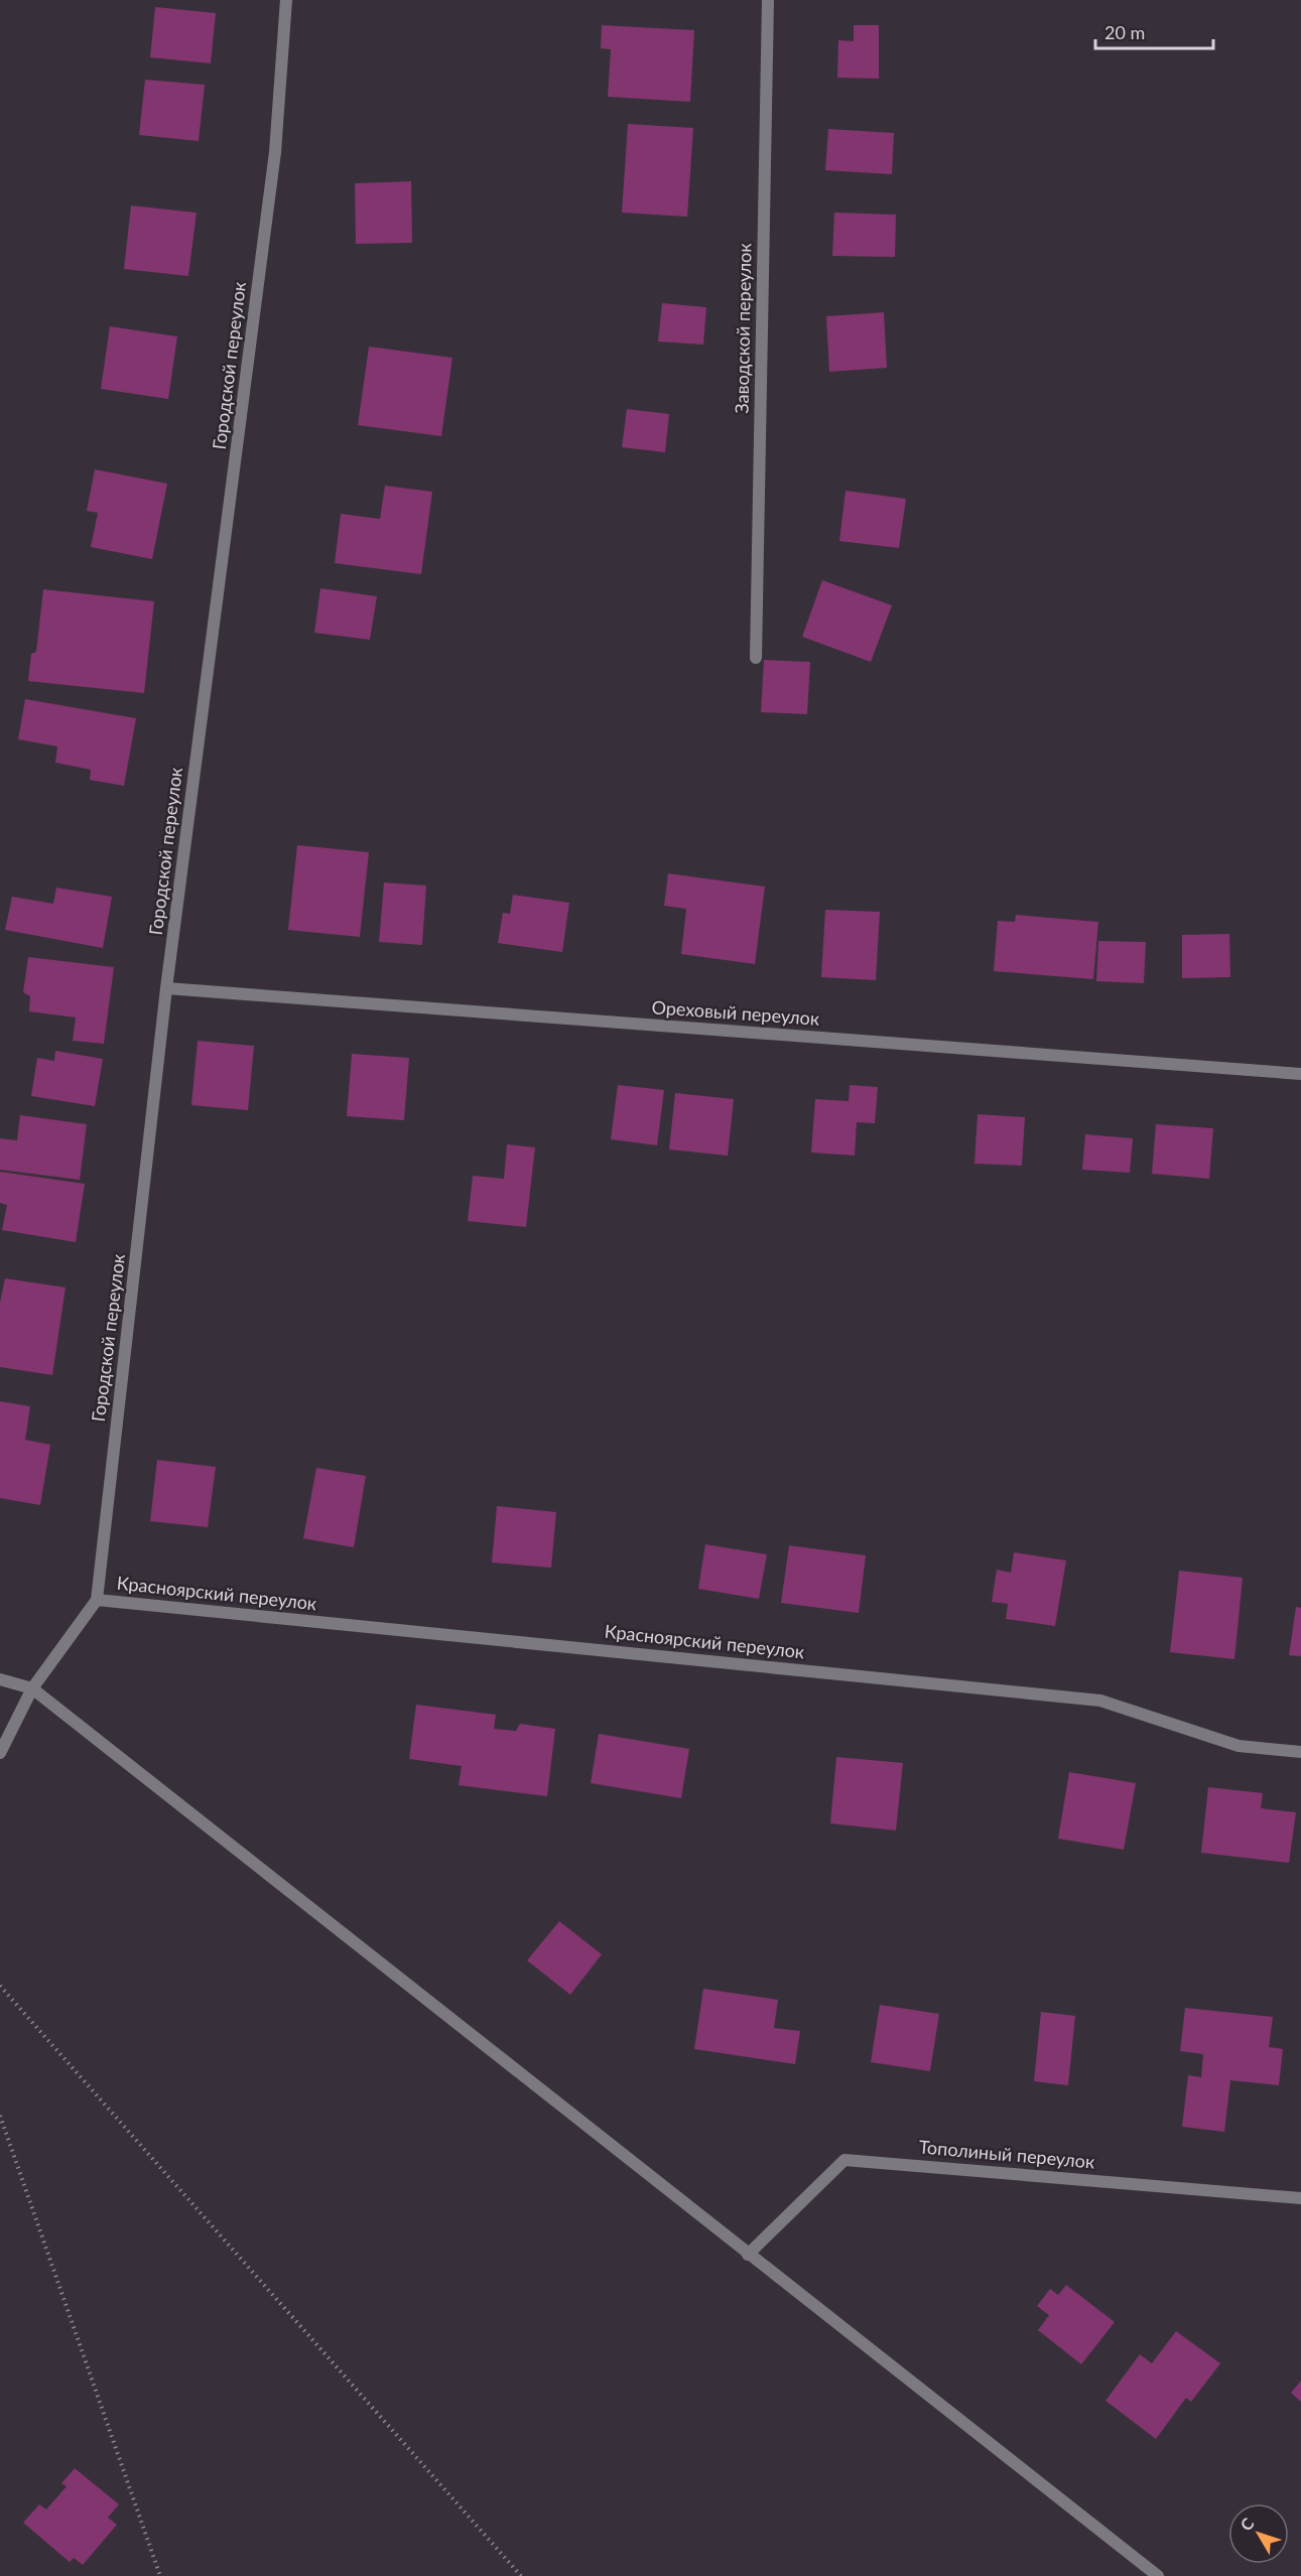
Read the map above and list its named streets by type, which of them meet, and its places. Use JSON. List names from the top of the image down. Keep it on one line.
{"streets":{"street":["Заводской переулок","Городской переулок","Ореховый переулок","Красноярский переулок","Тополиный переулок"]},"crossings":[["Городской переулок","Ореховый переулок"],["Городской переулок","Красноярский переулок"]],"scale_bar":"20 m","north":"top left"}
